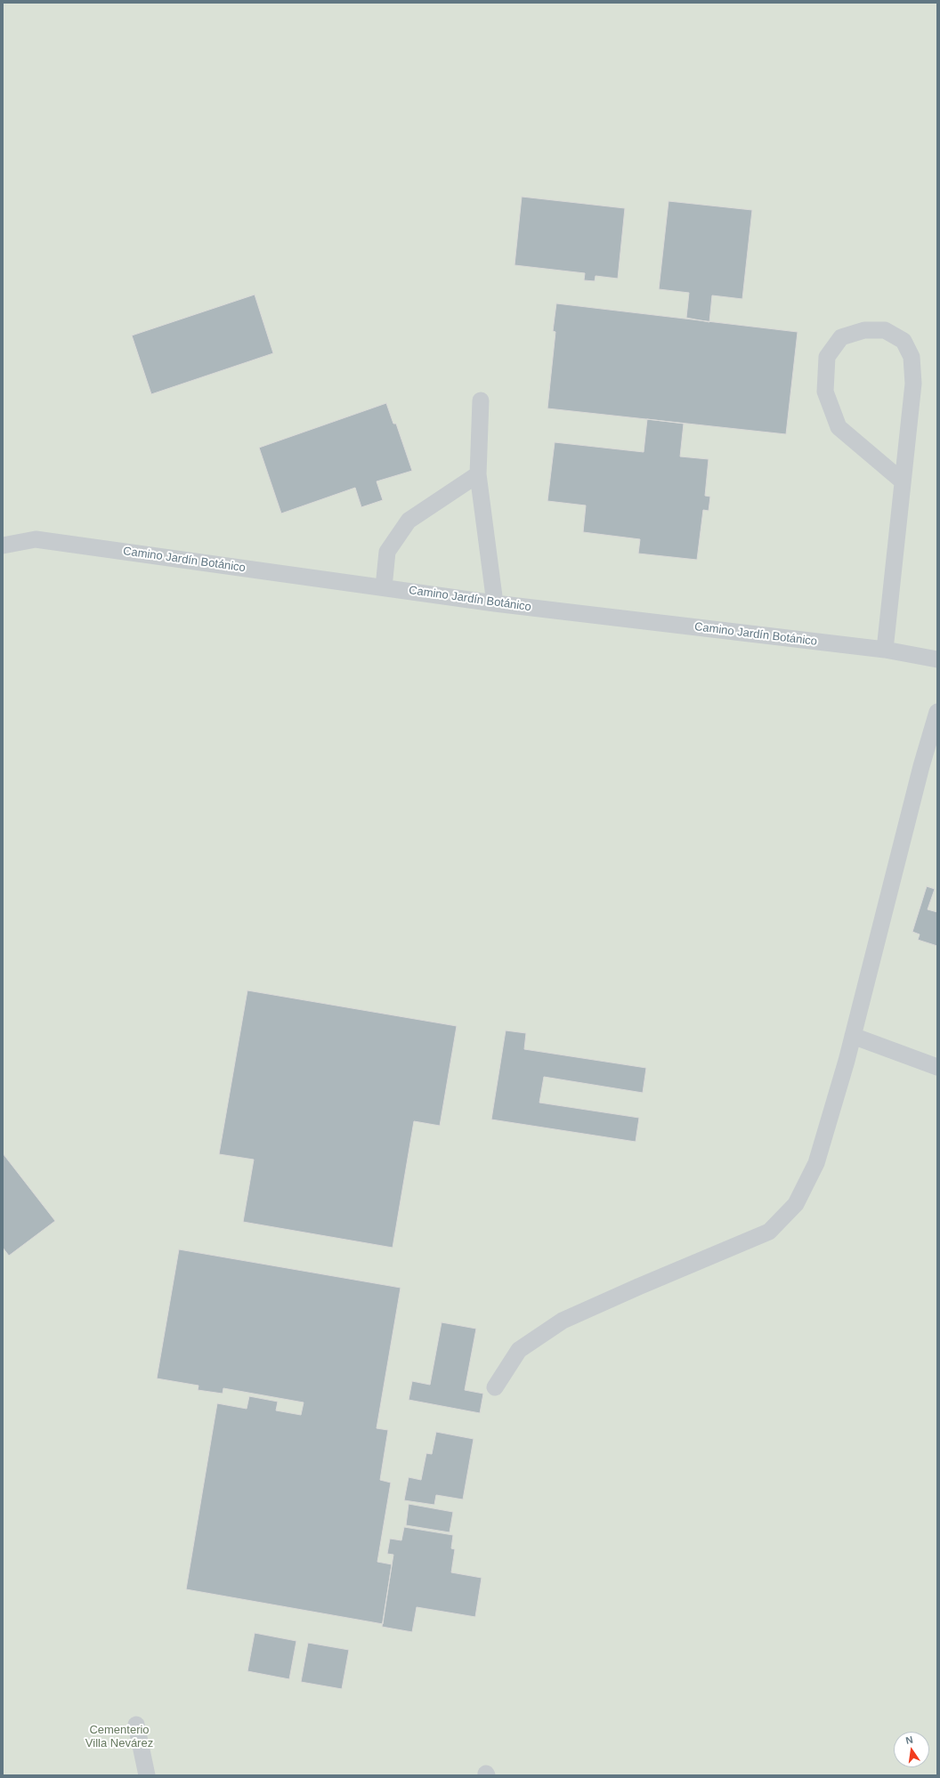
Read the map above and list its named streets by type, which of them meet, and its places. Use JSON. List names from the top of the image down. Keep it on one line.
{"streets":{"lane":["Camino Jardín Botánico"]},"parks":["Cementerio Villa Nevárez"],"north":"top"}
